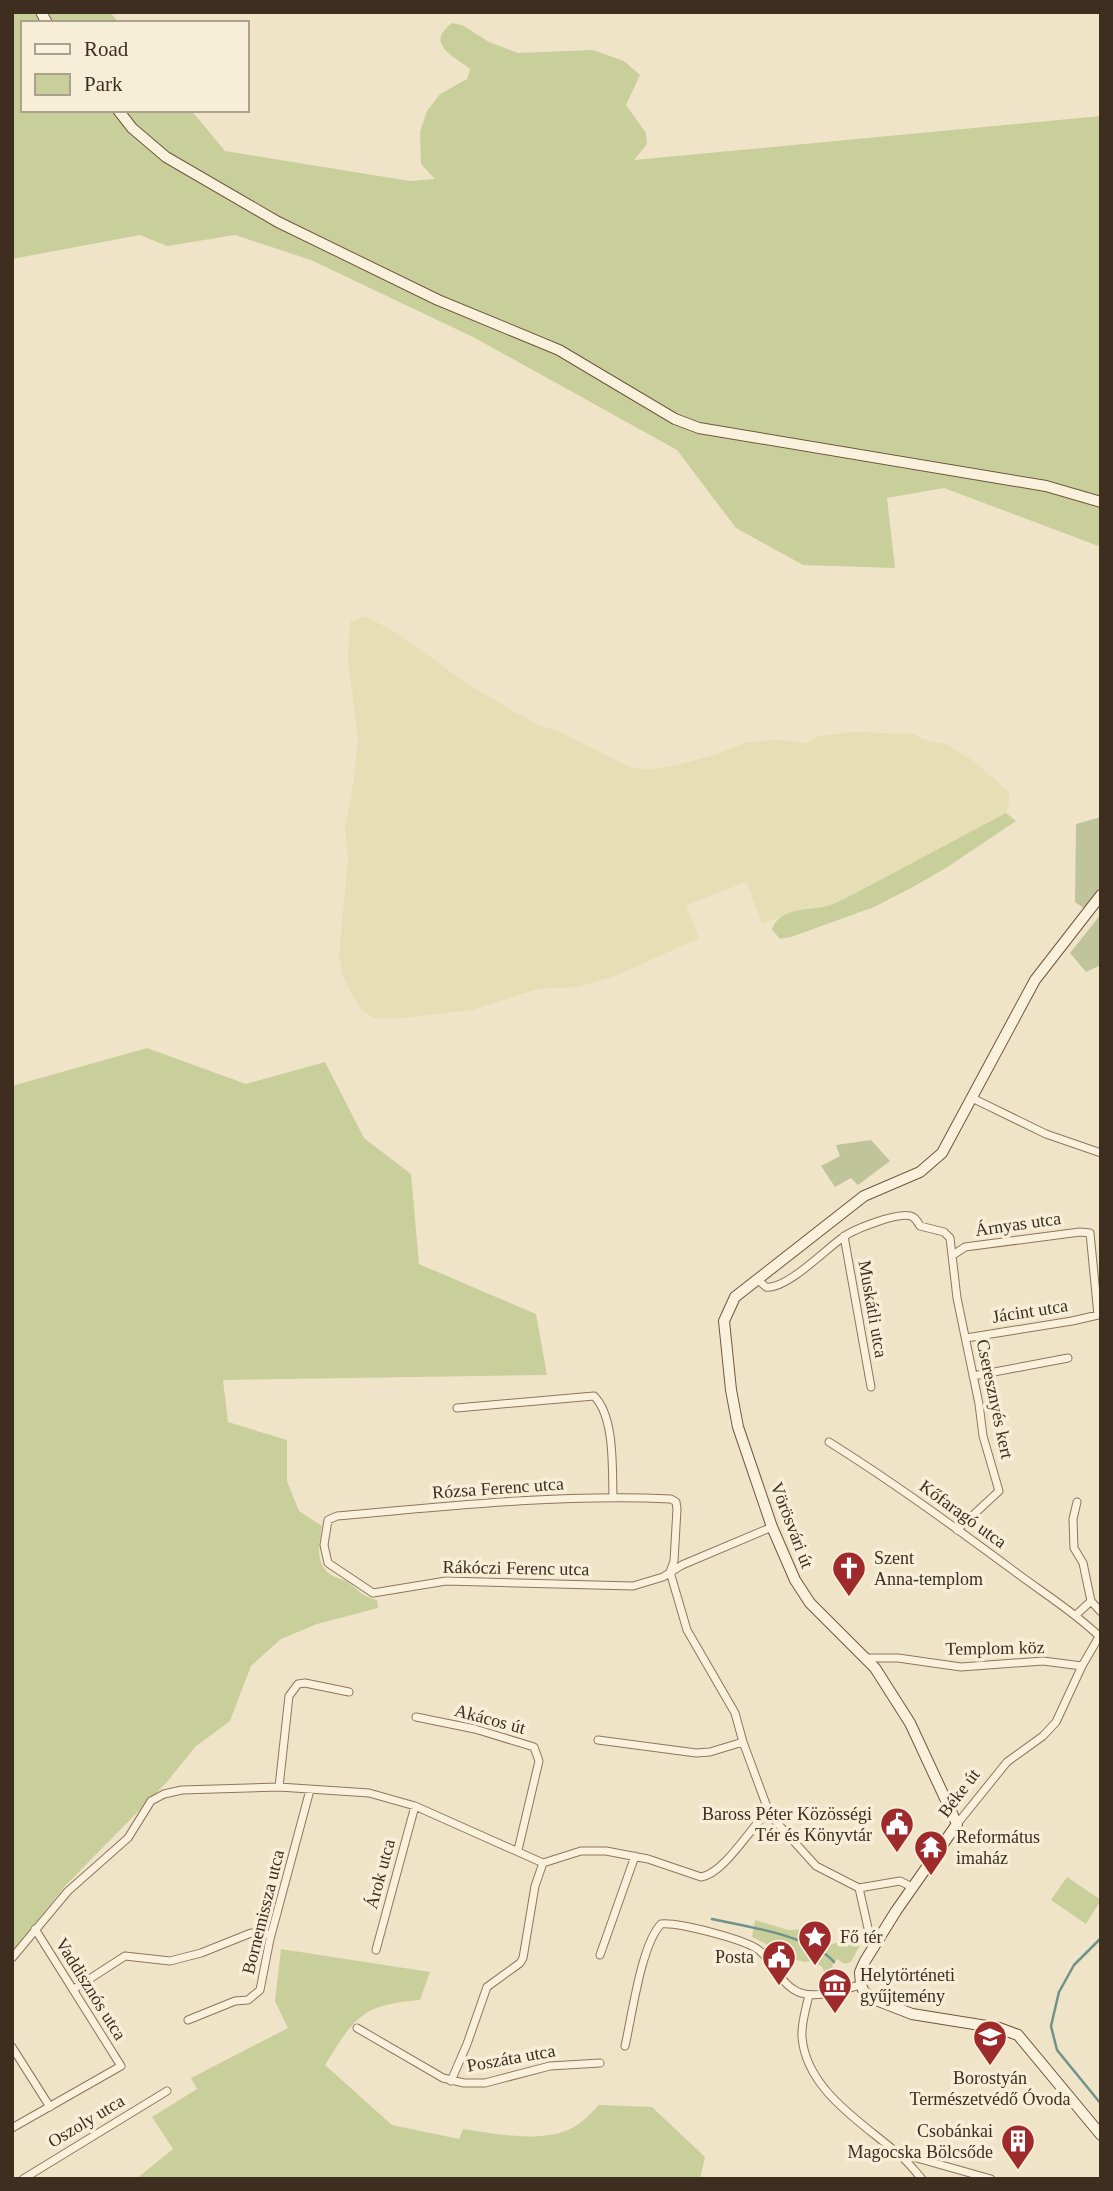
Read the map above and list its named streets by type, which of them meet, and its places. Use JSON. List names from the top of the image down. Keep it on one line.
{"streets":{"main road":["Vörösvári út","Béke út"],"street":["Árnyas utca","Muskátli utca","Jácint utca","Cseresznyés kert","Rózsa Ferenc utca","Kőfaragó utca","Rákóczi Ferenc utca","Templom köz","Akácos út","Árok utca","Bornemissza utca","Vaddisznós utca","Poszáta utca","Oszoly utca"]},"crossings":[["Árnyas utca","Jácint utca"],["Árnyas utca","Cseresznyés kert"],["Jácint utca","Cseresznyés kert"],["Cseresznyés kert","Kőfaragó utca"],["Rózsa Ferenc utca","Rákóczi Ferenc utca"],["Kőfaragó utca","Béke út"],["Vörösvári út","Templom köz"],["Vörösvári út","Béke út"],["Templom köz","Béke út"]],"places":{"church":["Szent Anna-templom"],"public building":["Baross Péter Közösségi Tér és Könyvtár","Posta"],"temple":["Református imaház"],"place":["Fő tér"],"museum":["Helytörténeti gyűjtemény"],"school or university":["Borostyán Természetvédő Óvoda"],"building":["Csobánkai Magocska Bölcsőde"]},"legend":["Road","Park"]}
